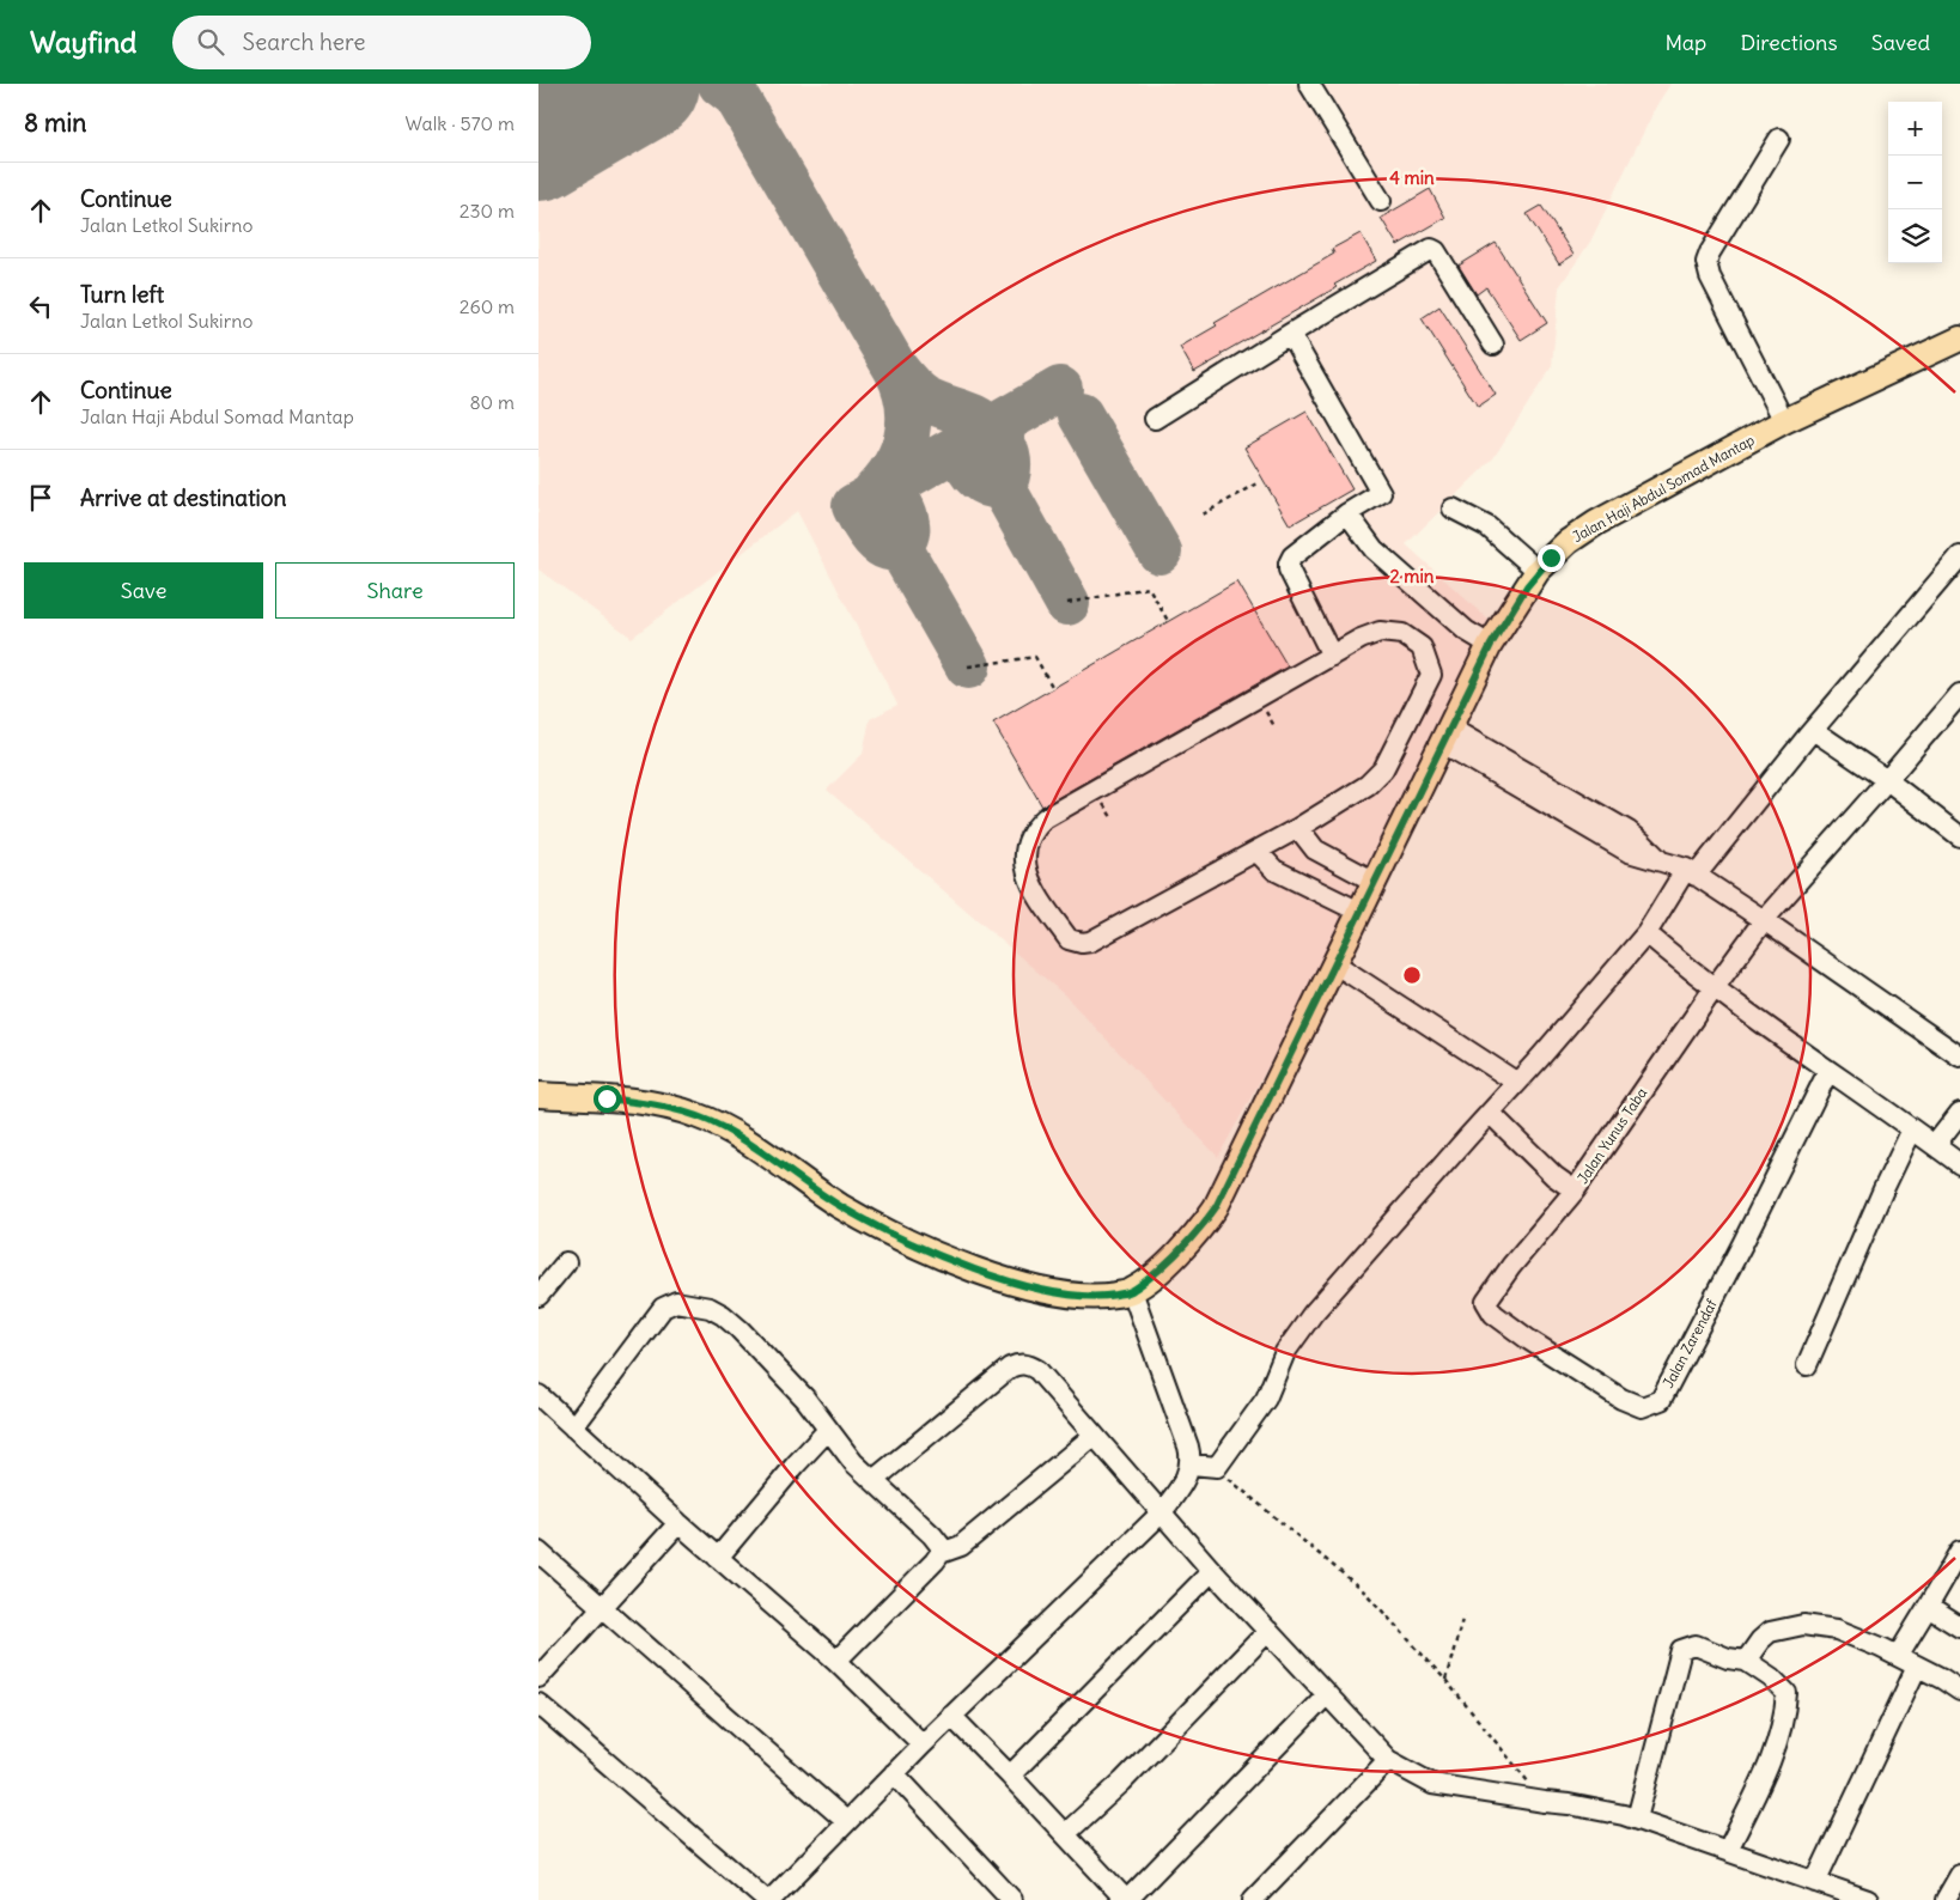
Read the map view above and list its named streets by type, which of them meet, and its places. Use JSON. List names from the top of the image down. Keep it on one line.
{"streets":{"main road":["Jalan Haji Abdul Somad Mantap"],"street":["Jalan Yunus Taba","Jalan Zarendaf"]},"crossings":[["Jalan Yunus Taba","Jalan Zarendaf"]],"page":{"header":"Wayfind","search":"Search here","nav":["Map","Directions","Saved"],"heading":["8 min","Walk · 570 m"],"map_buttons":["+","−"],"list":[["Continue","Jalan Letkol Sukirno","230 m"],["Turn left","Jalan Letkol Sukirno","260 m"],["Continue","Jalan Haji Abdul Somad Mantap","80 m"],"Arrive at destination"],"buttons":["Save","Share"]},"rings":["4 min","2 min"]}
